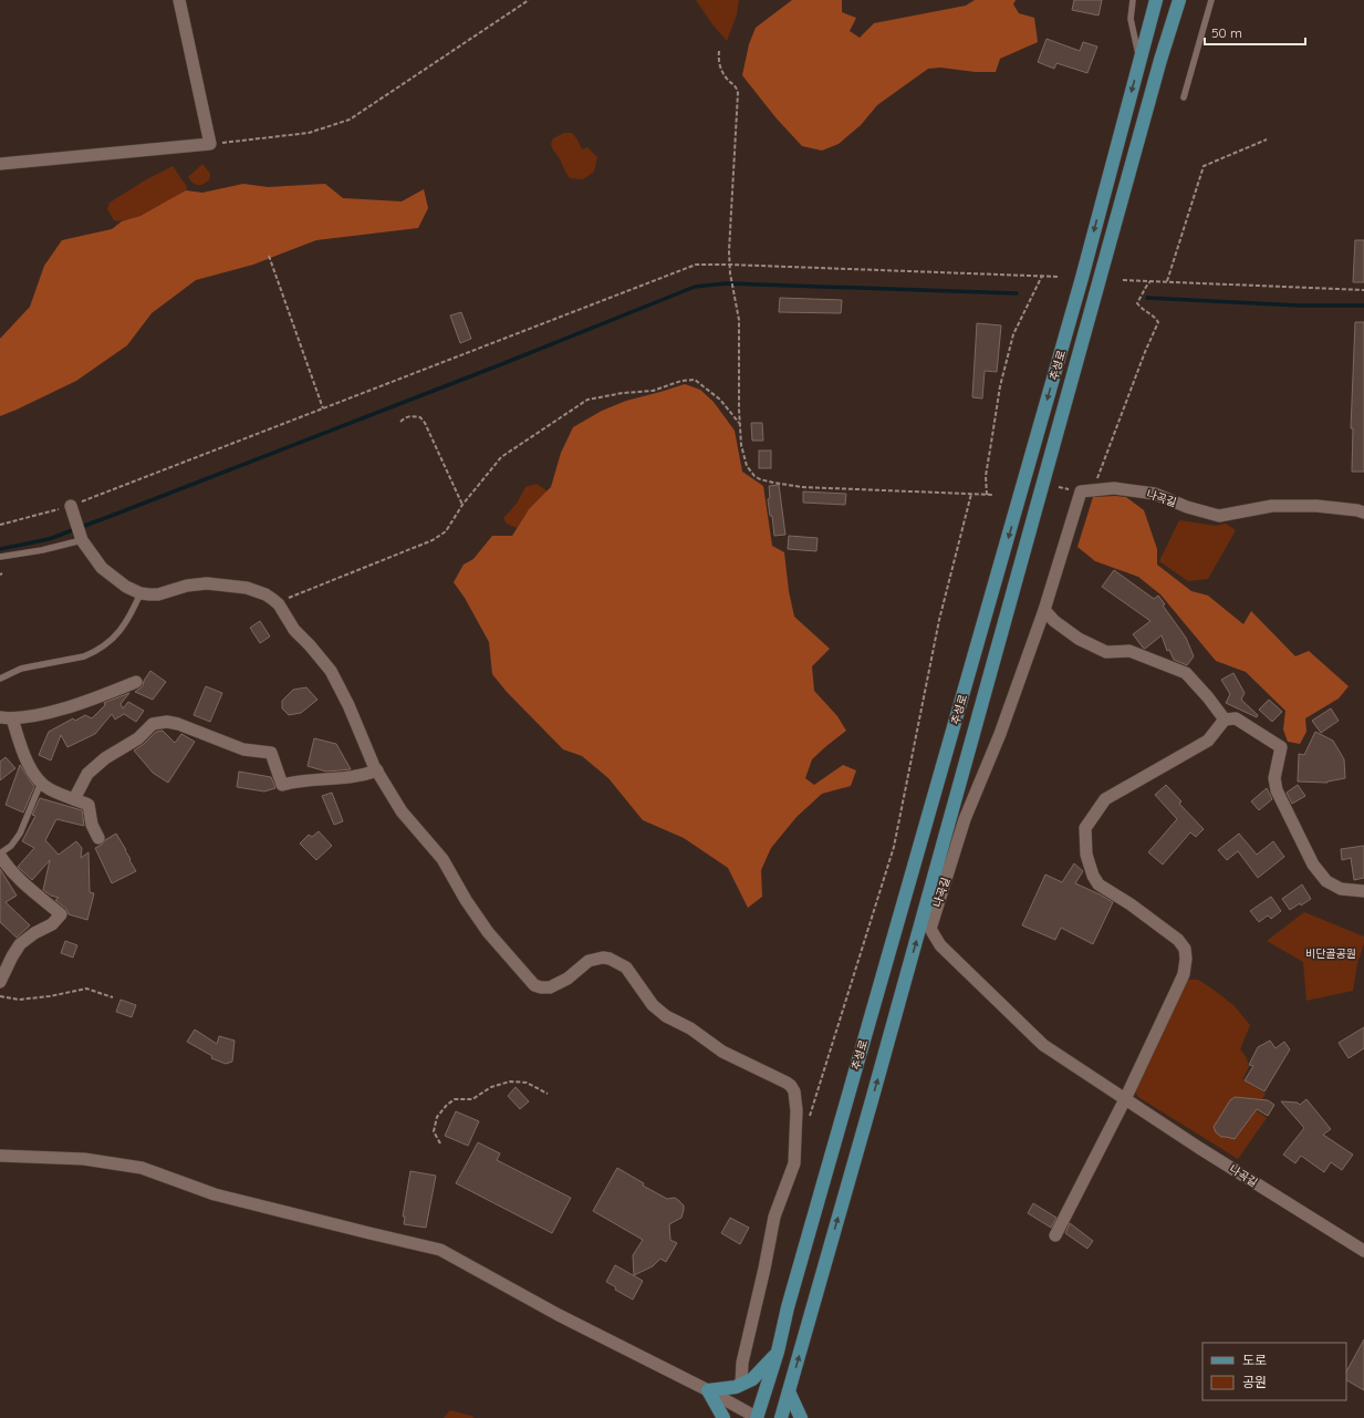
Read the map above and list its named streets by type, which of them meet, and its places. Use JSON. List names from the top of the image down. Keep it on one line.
{"streets":{"main road":["추성로"],"street":["나곡길"]},"parks":["비단골공원"],"legend":["도로","공원"],"scale_bar":"50 m"}
